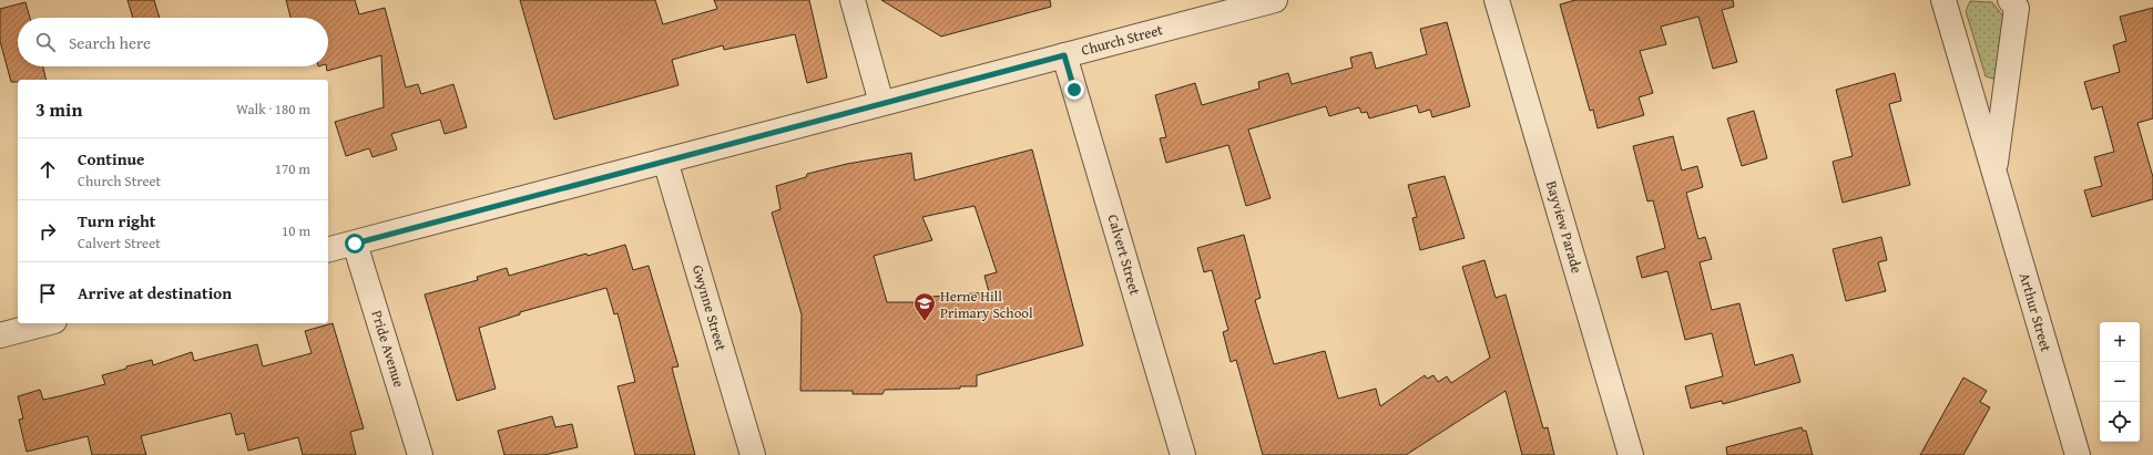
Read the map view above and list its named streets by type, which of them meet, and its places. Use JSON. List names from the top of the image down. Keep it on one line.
{"streets":{"street":["Church Street","Bayview Parade","Calvert Street","Gwynne Street","Arthur Street","Pride Avenue"]},"crossings":[["Church Street","Calvert Street"],["Church Street","Gwynne Street"],["Church Street","Pride Avenue"]],"places":{"school or university":["Herne Hill Primary School"]},"page":{"search":"Search here","heading":["3 min","Walk · 180 m"],"list":[["Continue","Church Street","170 m"],["Turn right","Calvert Street","10 m"],"Arrive at destination"],"map_buttons":["+","−"]}}
